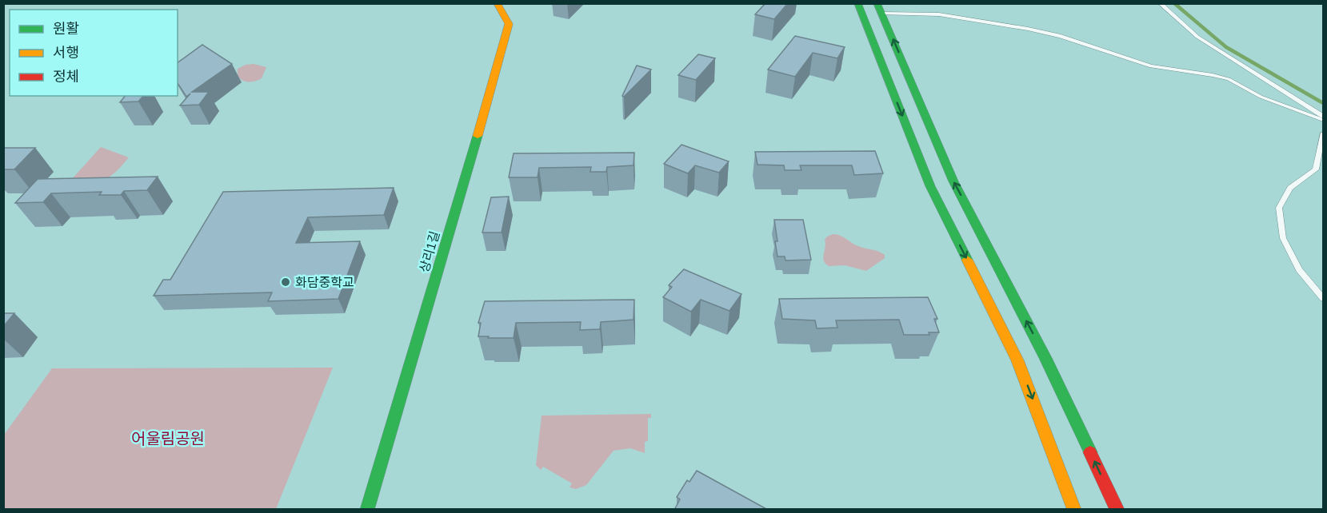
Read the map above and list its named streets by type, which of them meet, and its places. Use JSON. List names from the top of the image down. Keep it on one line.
{"streets":{"main road":["상리1길"]},"parks":["어울림공원"],"places":["화담중학교"],"legend":["원활","서행","정체"]}
